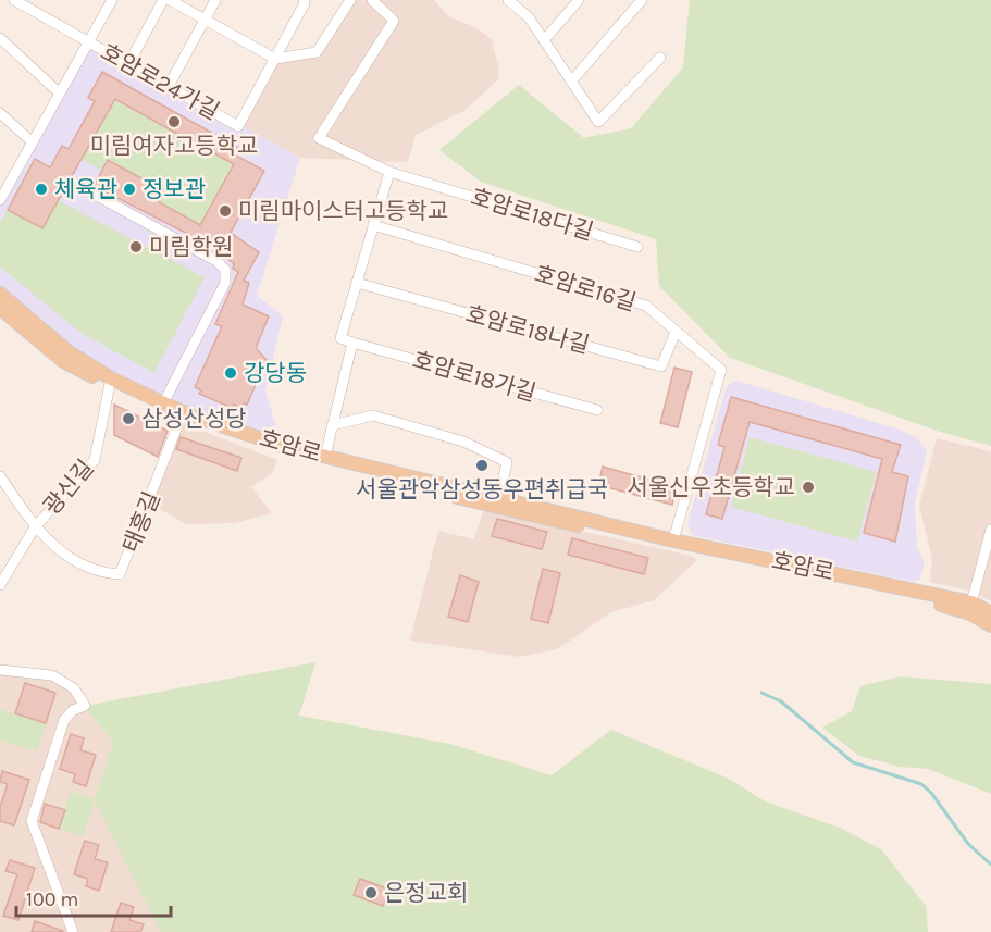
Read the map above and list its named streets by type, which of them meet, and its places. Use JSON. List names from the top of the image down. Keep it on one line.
{"streets":{"main road":["호암로"],"street":["호암로24가길","호암로18다길","호암로16길","호암로18나길","호암로18가길","광신길","태흥길"]},"crossings":[["호암로16길","호암로18나길"],["호암로16길","호암로"],["호암로","광신길"],["호암로","태흥길"],["광신길","태흥길"]],"places":["미림여자고등학교","체육관","정보관","미림마이스터고등학교","미림학원","강당동","삼성산성당","서울관악삼성동우편취급국","서울신우초등학교","은정교회"],"scale_bar":"100 m"}
